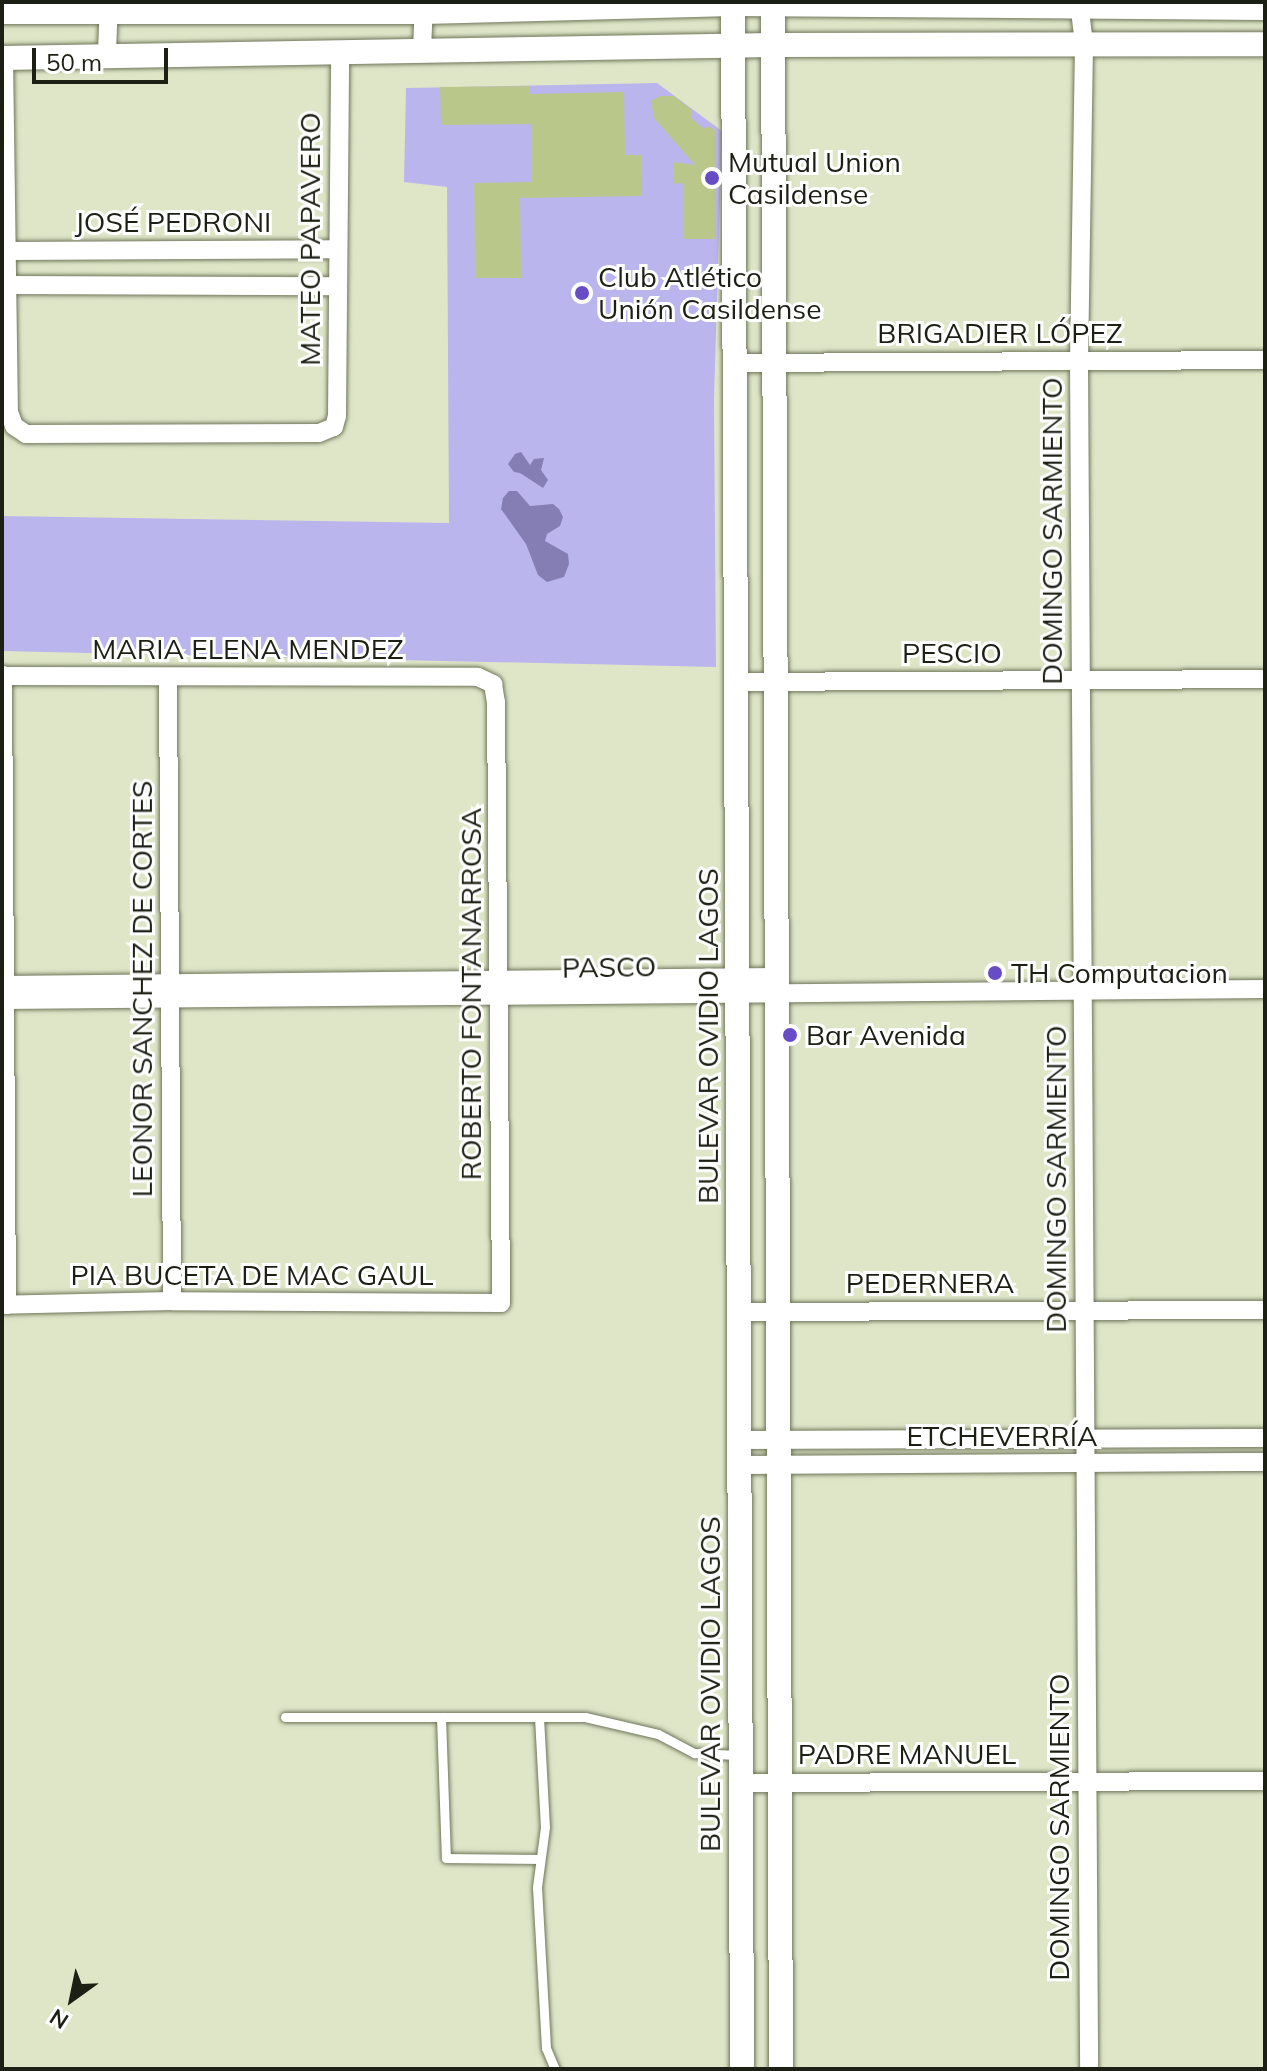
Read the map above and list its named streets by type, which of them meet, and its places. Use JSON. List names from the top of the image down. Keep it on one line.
{"streets":{"main road":["BULEVAR OVIDIO LAGOS"],"street":["JOSÉ PEDRONI","MATEO PAPAVERO","BRIGADIER LÓPEZ","DOMINGO SARMIENTO","MARIA ELENA MENDEZ","PESCIO","PASCO","LEONOR SANCHEZ DE CORTES","ROBERTO FONTANARROSA","PIA BUCETA DE MAC GAUL","PEDERNERA","ETCHEVERRÍA","PADRE MANUEL"]},"crossings":[["JOSÉ PEDRONI","MATEO PAPAVERO"],["BRIGADIER LÓPEZ","DOMINGO SARMIENTO"],["BRIGADIER LÓPEZ","BULEVAR OVIDIO LAGOS"],["DOMINGO SARMIENTO","PESCIO"],["DOMINGO SARMIENTO","PASCO"],["DOMINGO SARMIENTO","PEDERNERA"],["DOMINGO SARMIENTO","ETCHEVERRÍA"],["DOMINGO SARMIENTO","PADRE MANUEL"],["MARIA ELENA MENDEZ","LEONOR SANCHEZ DE CORTES"],["MARIA ELENA MENDEZ","ROBERTO FONTANARROSA"],["PESCIO","BULEVAR OVIDIO LAGOS"],["PASCO","LEONOR SANCHEZ DE CORTES"],["PASCO","ROBERTO FONTANARROSA"],["PASCO","BULEVAR OVIDIO LAGOS"],["LEONOR SANCHEZ DE CORTES","PIA BUCETA DE MAC GAUL"],["ROBERTO FONTANARROSA","PIA BUCETA DE MAC GAUL"],["BULEVAR OVIDIO LAGOS","PEDERNERA"],["BULEVAR OVIDIO LAGOS","ETCHEVERRÍA"],["BULEVAR OVIDIO LAGOS","PADRE MANUEL"]],"places":["Mutual Union Casildense","Club Atlético Unión Casildense","TH Computacion","Bar Avenida"],"scale_bar":"50 m","north":"bottom left"}
